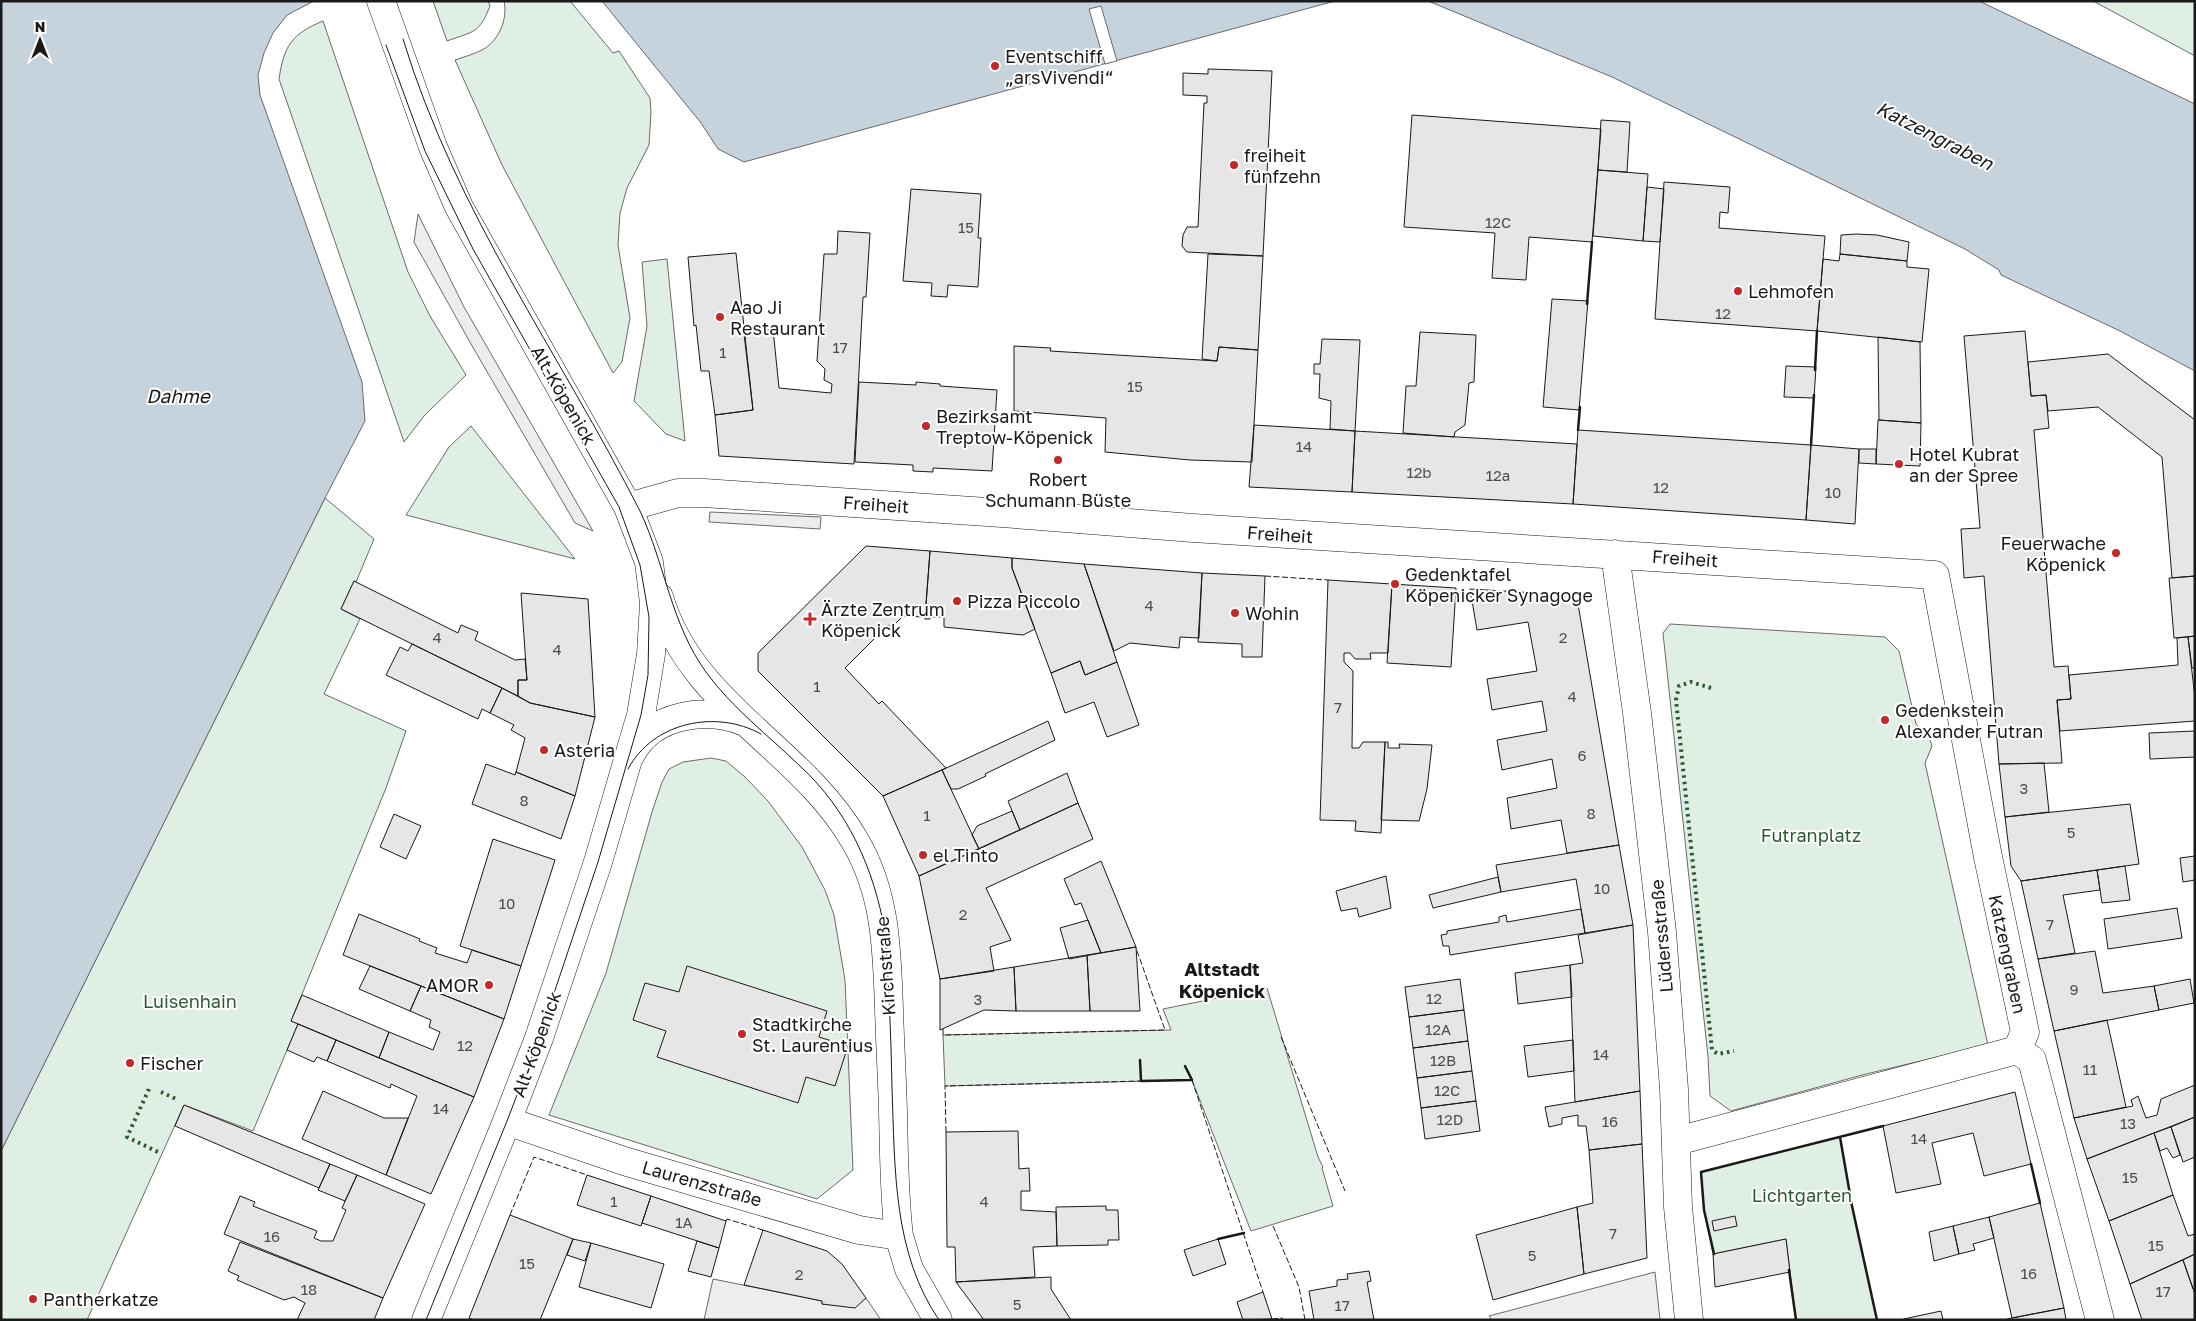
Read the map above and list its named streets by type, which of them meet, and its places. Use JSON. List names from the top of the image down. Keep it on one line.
{"streets":{"street":["Alt-Köpenick","Freiheit","Lüdersstraße","Katzengraben","Kirchstraße","Laurenzstraße"]},"crossings":[["Alt-Köpenick","Freiheit"],["Alt-Köpenick","Kirchstraße"],["Alt-Köpenick","Laurenzstraße"],["Freiheit","Lüdersstraße"],["Freiheit","Katzengraben"],["Kirchstraße","Laurenzstraße"]],"districts":["Altstadt Köpenick"],"water":["Katzengraben","Dahme"],"parks":["Futranplatz","Luisenhain","Lichtgarten"],"places":{"other":["Eventschiff „arsVivendi“","freiheit fünfzehn","Lehmofen","Aao Ji Restaurant","Bezirksamt Treptow-Köpenick","Robert Schumann Büste","Hotel Kubrat an der Spree","Feuerwache Köpenick","Gedenktafel Köpenicker Synagoge","Pizza Piccolo","Wohin","Gedenkstein Alexander Futran","Asteria","el Tinto","AMOR","Stadtkirche St. Laurentius","Fischer","Pantherkatze"],"health":["Ärzte Zentrum Köpenick"]},"house_numbers":["12C","15","12","17","1","15","14","12b","12a","12","10","4","4","2","4","1","4","7","6","3","8","8","1","5","10","10","2","7","9","12","3","12A","12","14","12B","11","12C","14","12D","16","13","14","15","1","4","1A","7","16","15","5","15","16","2","18","17","5","17"],"north":"top"}
